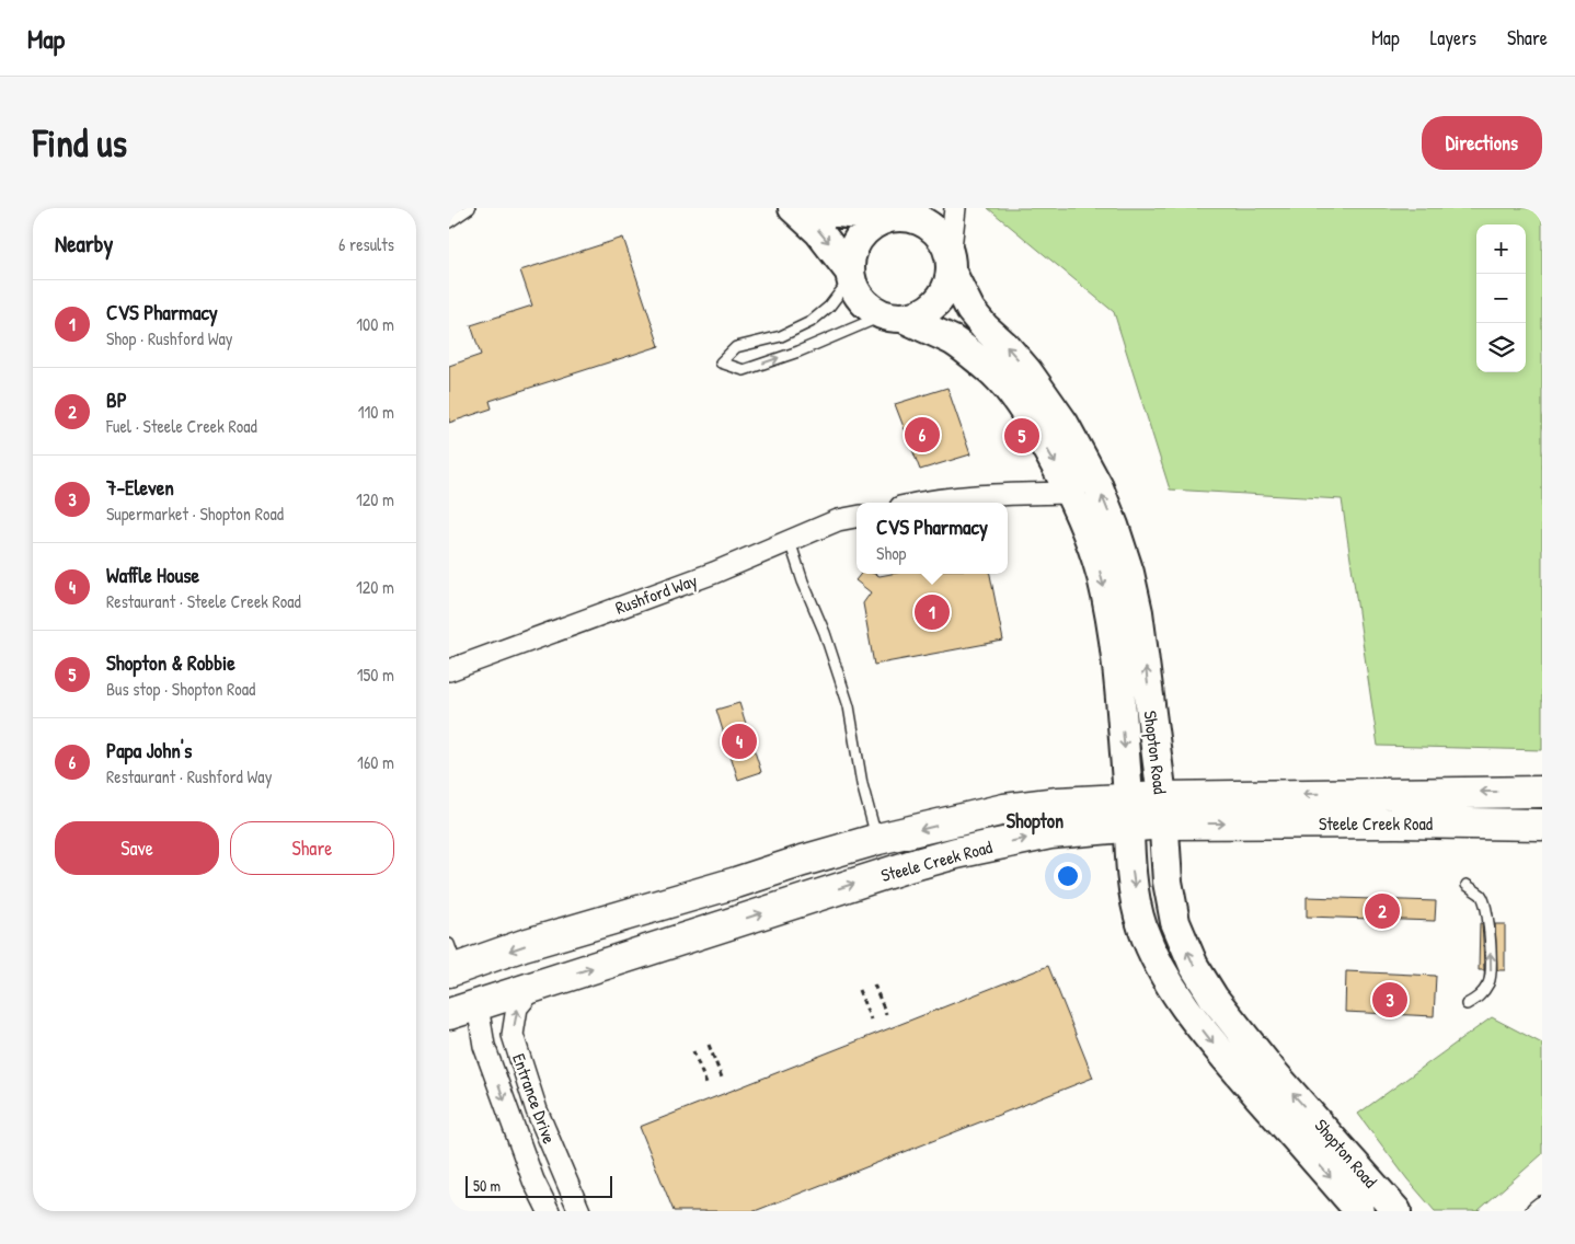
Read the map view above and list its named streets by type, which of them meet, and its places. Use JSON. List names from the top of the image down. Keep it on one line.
{"streets":{"main road":["Steele Creek Road"],"street":["Rushford Way","Shopton Road","Entrance Drive"]},"crossings":[["Shopton Road","Steele Creek Road"],["Steele Creek Road","Entrance Drive"]],"districts":["Shopton"],"scale_bar":"50 m","page":{"header":"Map","nav":["Map","Layers","Share"],"buttons":["Directions",["Save","Share"]],"title":"Find us","heading":["Nearby","6 results"],"map_buttons":["+","−"],"list":[{"mark":"1","name":"CVS Pharmacy","note":"Shop · Rushford Way","value":"100 m"},{"mark":"2","name":"BP","note":"Fuel · Steele Creek Road","value":"110 m"},{"mark":"3","name":"7-Eleven","note":"Supermarket · Shopton Road","value":"120 m"},{"mark":"4","name":"Waffle House","note":"Restaurant · Steele Creek Road","value":"120 m"},{"mark":"5","name":"Shopton & Robbie","note":"Bus stop · Shopton Road","value":"150 m"},{"mark":"6","name":"Papa John's","note":"Restaurant · Rushford Way","value":"160 m"}],"pins":["6","5","1","4","2","3"],"popup":["CVS Pharmacy","Shop"],"scale":"50 m"}}
